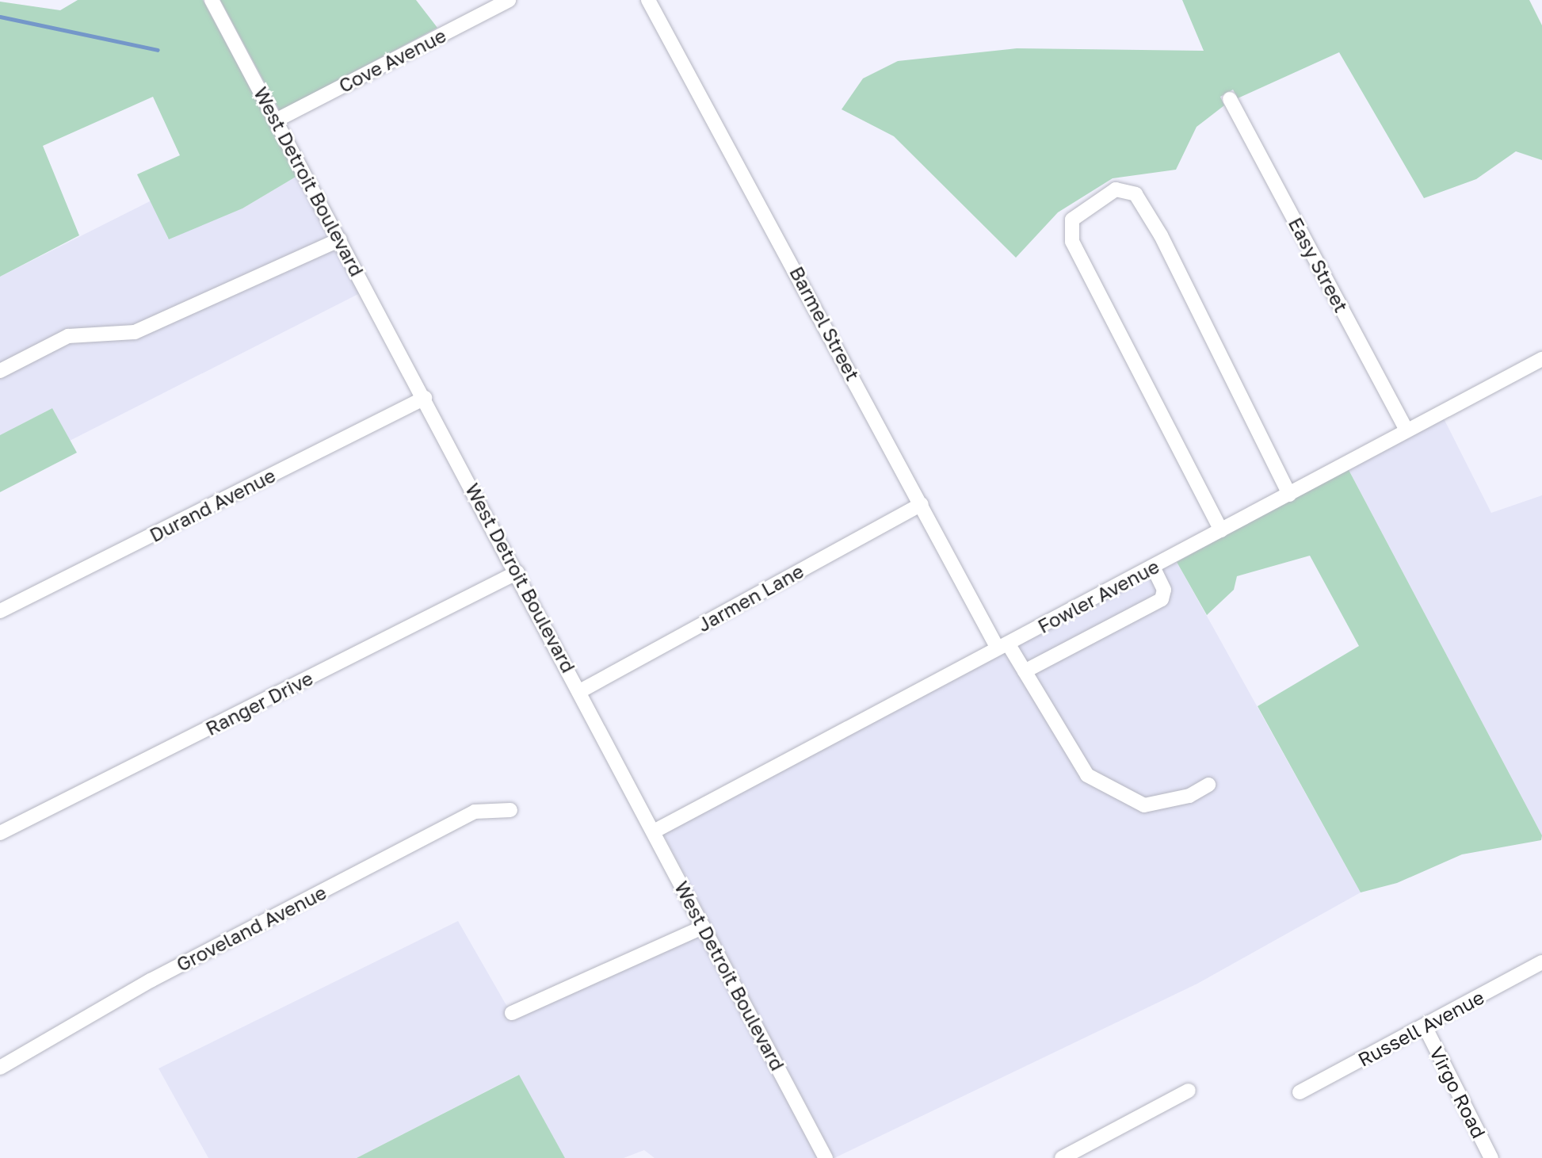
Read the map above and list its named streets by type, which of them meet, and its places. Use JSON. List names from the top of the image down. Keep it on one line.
{"streets":{"street":["Cove Avenue","West Detroit Boulevard","Easy Street","Barmel Street","Durand Avenue","Fowler Avenue","Jarmen Lane","Ranger Drive","Groveland Avenue","Russell Avenue","Virgo Road"]},"crossings":[["Cove Avenue","West Detroit Boulevard"],["West Detroit Boulevard","Durand Avenue"],["West Detroit Boulevard","Fowler Avenue"],["West Detroit Boulevard","Jarmen Lane"],["West Detroit Boulevard","Ranger Drive"],["Easy Street","Fowler Avenue"],["Barmel Street","Fowler Avenue"],["Barmel Street","Jarmen Lane"],["Russell Avenue","Virgo Road"]]}
